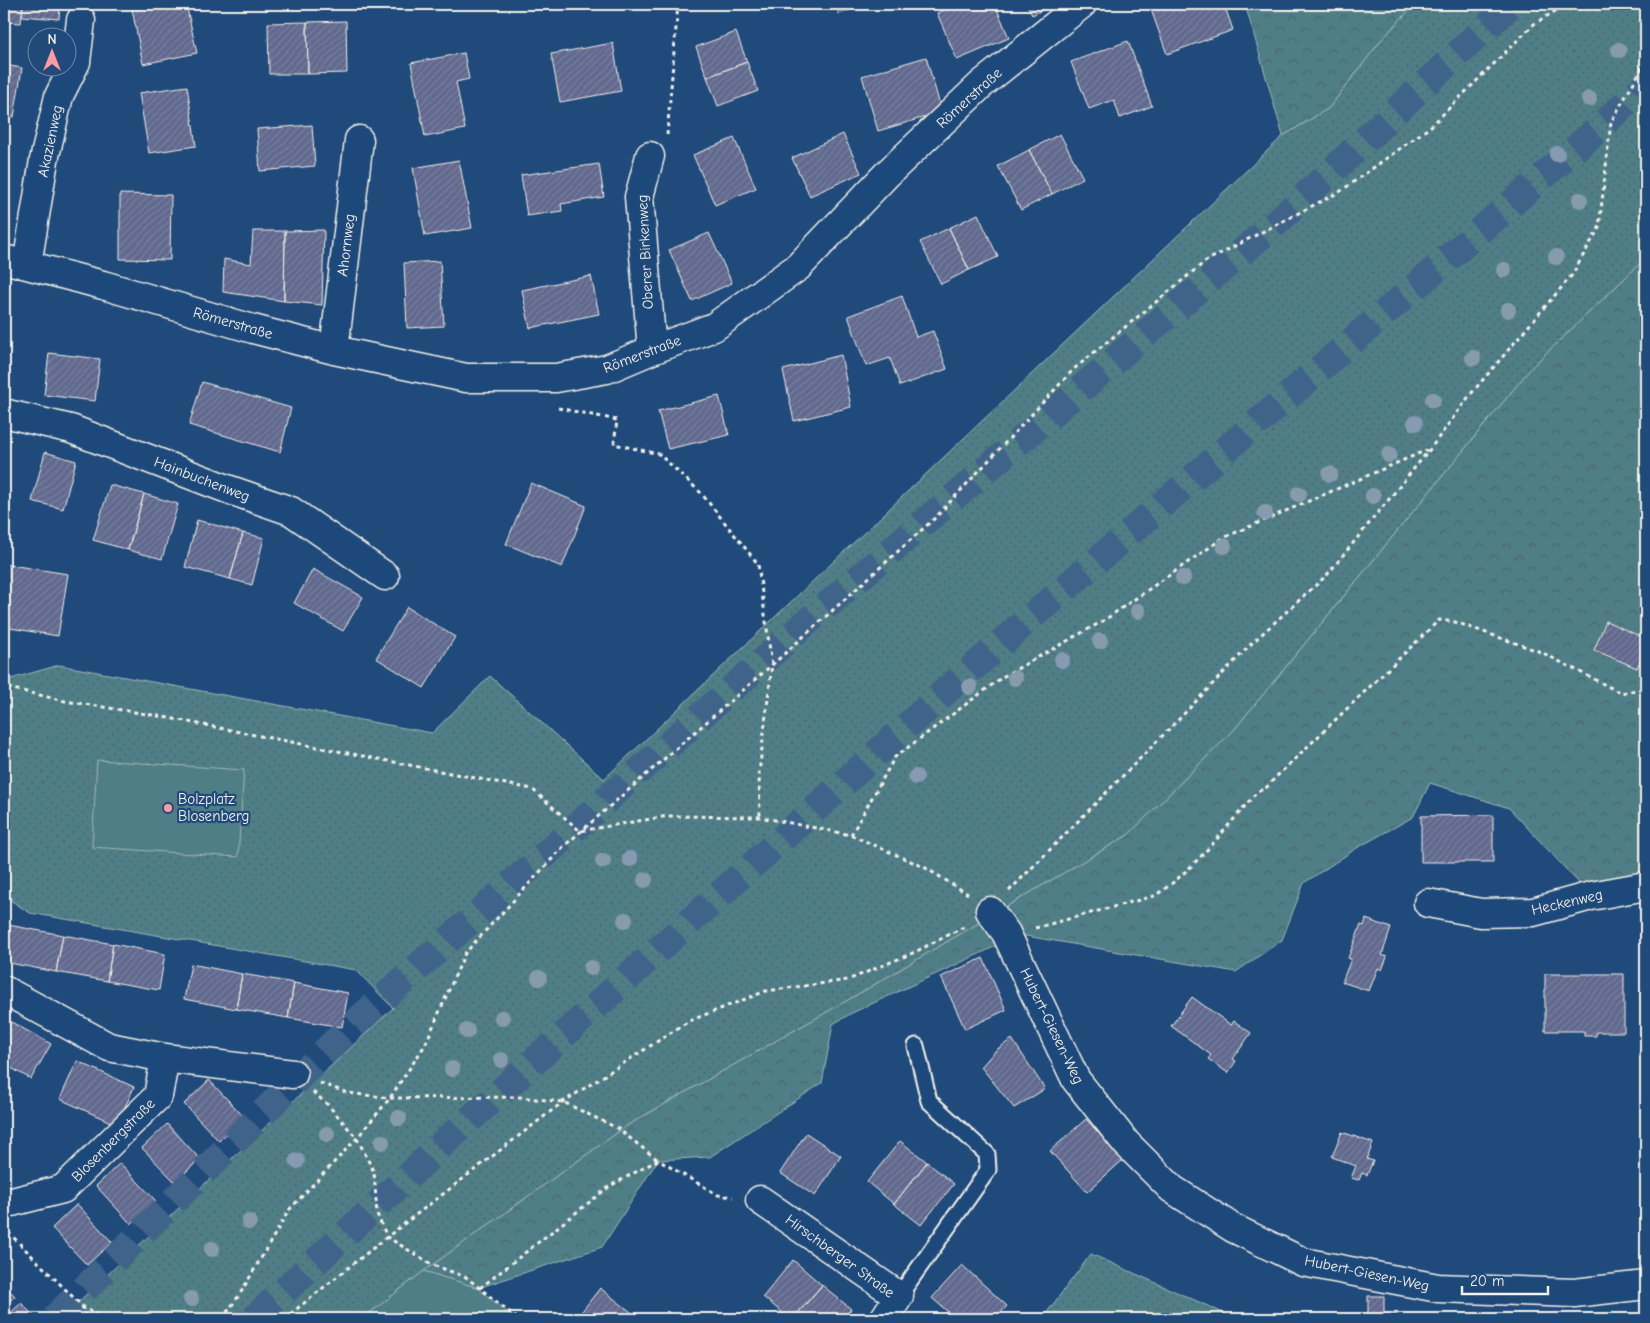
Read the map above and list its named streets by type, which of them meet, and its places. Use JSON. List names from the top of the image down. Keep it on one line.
{"streets":{"street":["Römerstraße","Akazienweg","Ahornweg","Oberer Birkenweg","Hainbuchenweg","Heckenweg","Hubert-Giesen-Weg","Blosenbergstraße","Hirschberger Straße"]},"crossings":[["Römerstraße","Akazienweg"],["Römerstraße","Ahornweg"],["Römerstraße","Oberer Birkenweg"]],"places":["Bolzplatz Blosenberg"],"scale_bar":"20 m","north":"top"}
